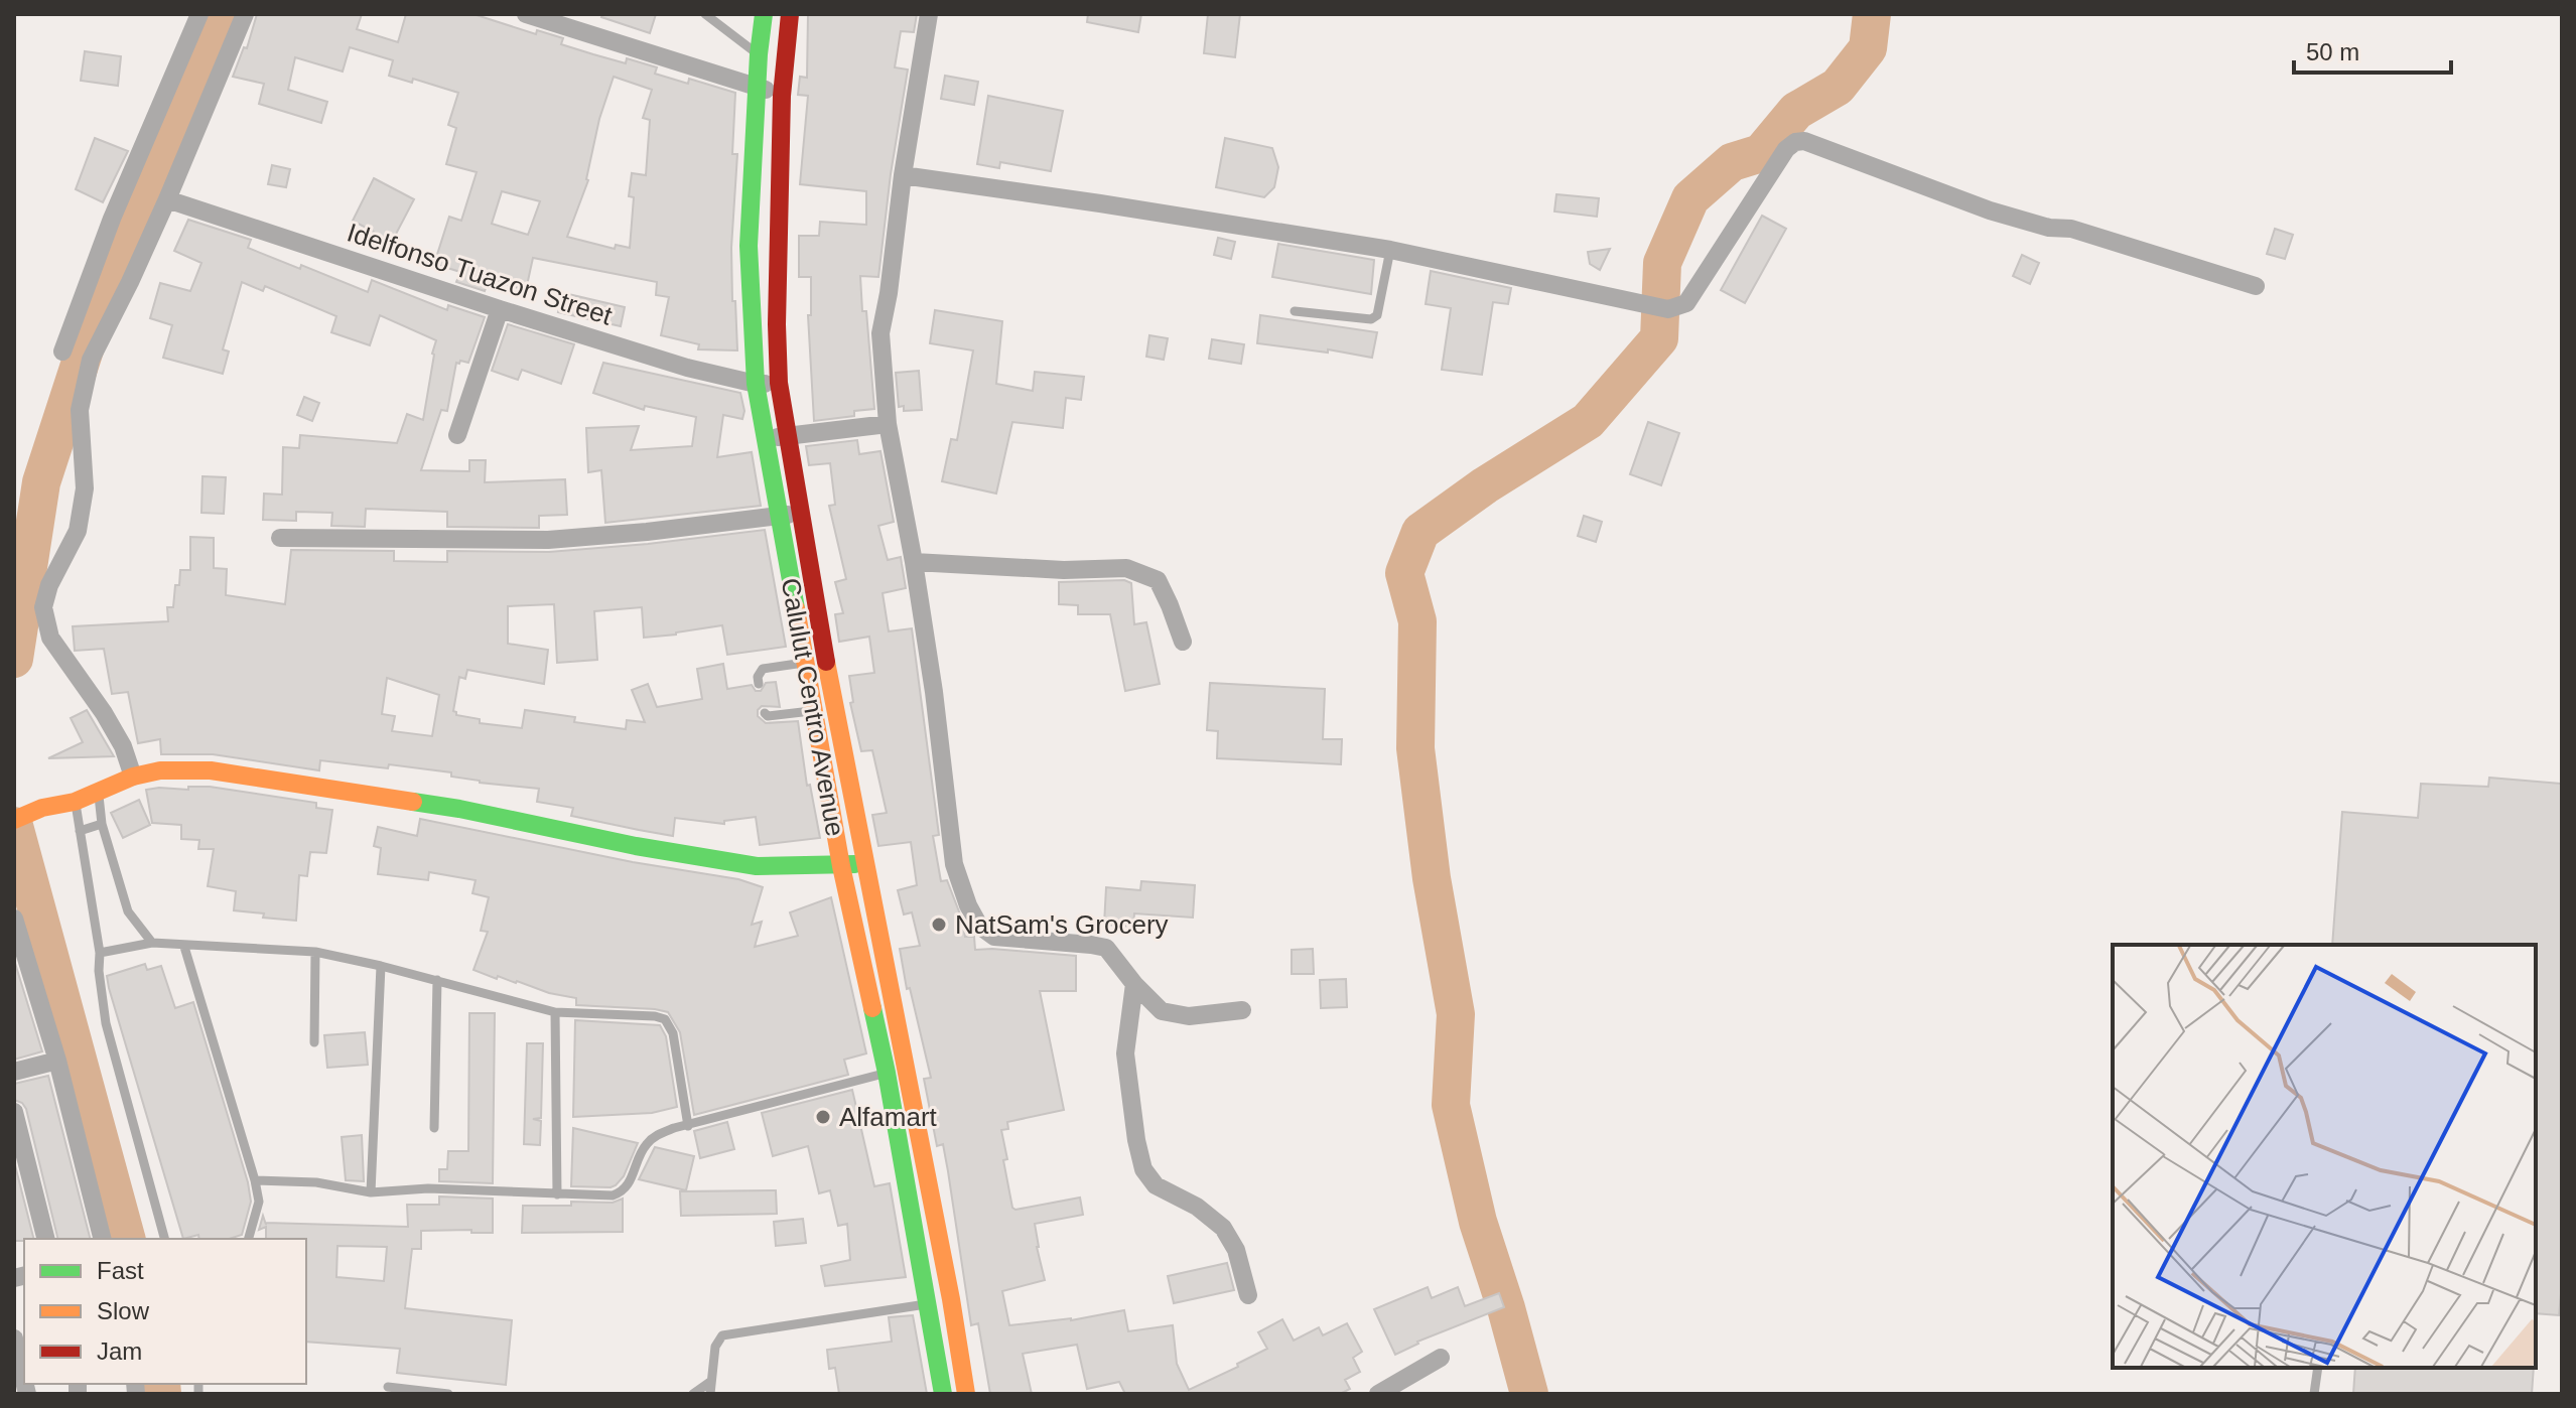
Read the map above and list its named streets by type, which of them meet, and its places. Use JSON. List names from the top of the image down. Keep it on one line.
{"streets":{"main road":["Calulut Centro Avenue"],"street":["Idelfonso Tuazon Street"]},"crossings":[["Idelfonso Tuazon Street","Calulut Centro Avenue"]],"places":["NatSam's Grocery","Alfamart"],"legend":["Fast","Slow","Jam"],"scale_bar":"50 m"}
